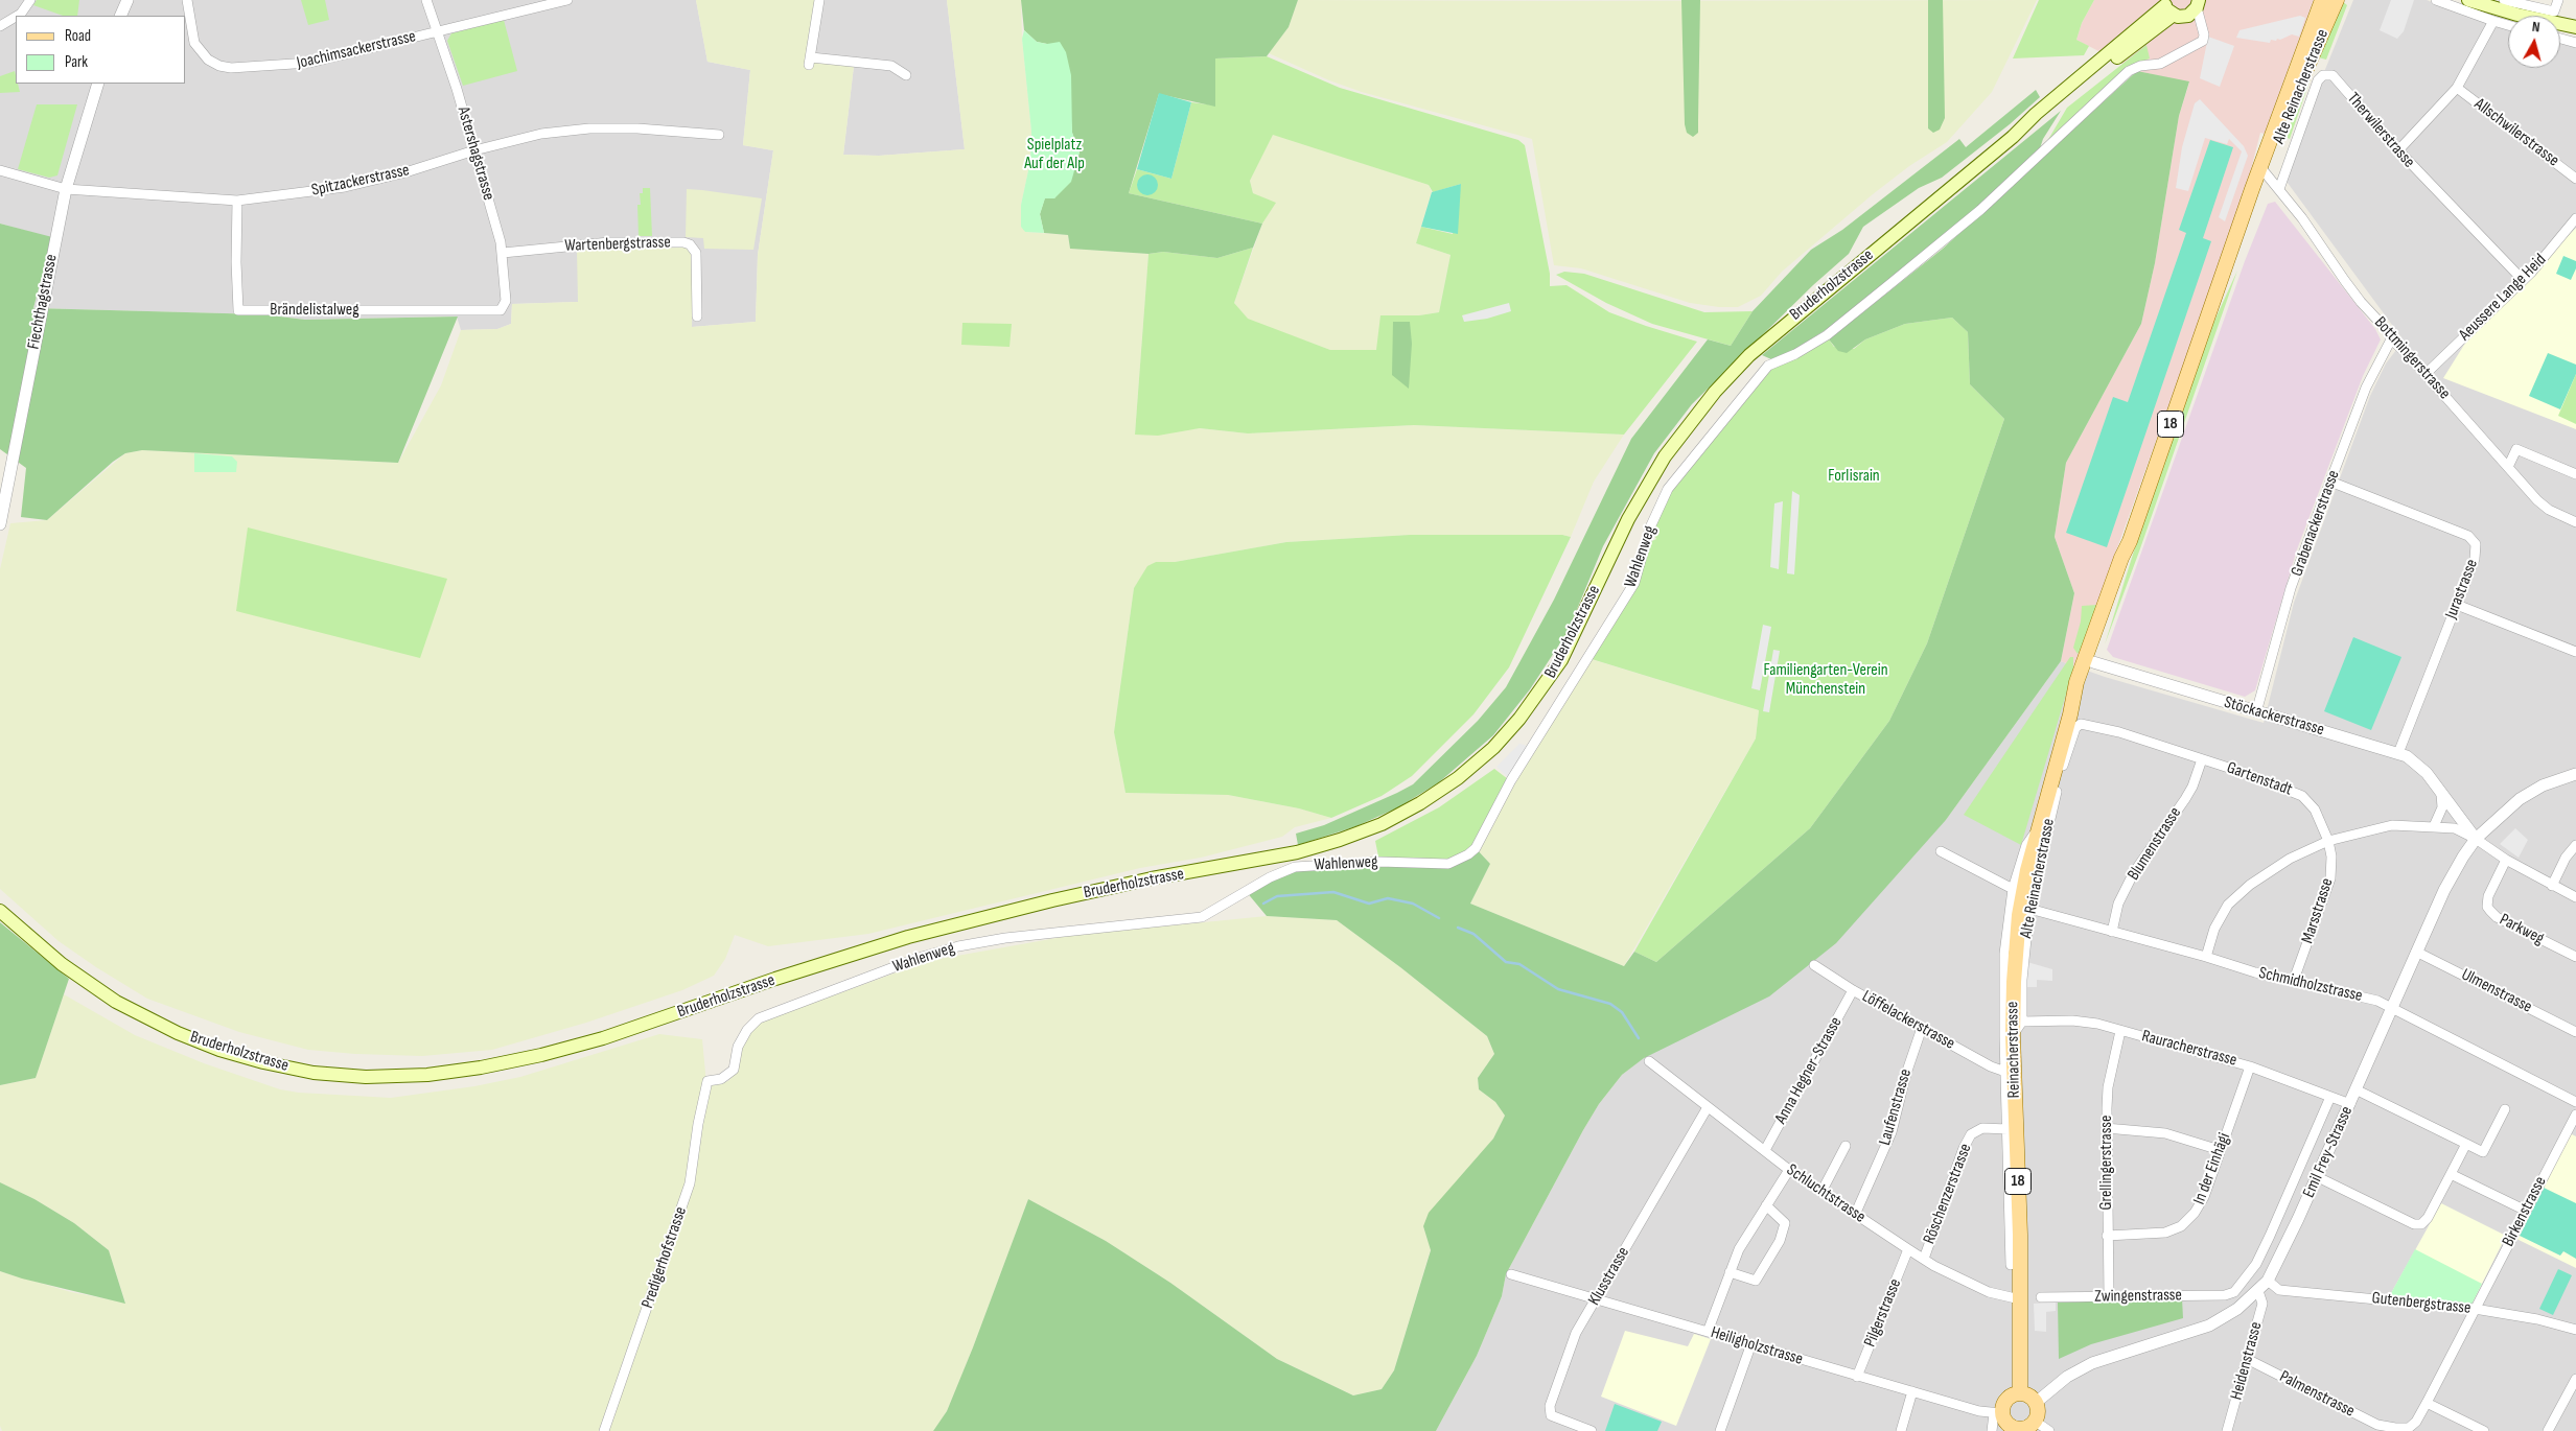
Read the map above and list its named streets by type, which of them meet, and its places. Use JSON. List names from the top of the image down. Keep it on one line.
{"streets":{"main road":["Alte Reinacherstrasse","Bruderholzstrasse","18","Reinacherstrasse"],"street":["Joachimsackerstrasse","Therwilerstrasse","Allschwilerstrasse","Astershagstrasse","Spitzackerstrasse","Wartenbergstrasse","Aeussere Lange Heid","Fiechthagstrasse","Brändelistalweg","Bottmingerstrasse","Grabenackerstrasse","Wahlenweg","Jurastrasse","Stöckackerstrasse","Gartenstadt","Blumenstrasse","Marsstrasse","Parkweg","Schmidholzstrasse","Ulmenstrasse","Löffelackerstrasse","Rauracherstrasse","Anna Hegner-Strasse","Laufenstrasse","Emil Frey-Strasse","Grellingerstrasse","In der Einhägi","Schluchtstrasse","Röschenzerstrasse","Birkenstrasse","Predigerhofstrasse","Klusstrasse","Zwingenstrasse","Gutenbergstrasse","Pilgerstrasse","Heiligholzstrasse","Heidenstrasse","Palmenstrasse"]},"crossings":[["Joachimsackerstrasse","Astershagstrasse"],["Alte Reinacherstrasse","Bottmingerstrasse"],["Alte Reinacherstrasse","Stöckackerstrasse"],["Alte Reinacherstrasse","Gartenstadt"],["Alte Reinacherstrasse","Schmidholzstrasse"],["Alte Reinacherstrasse","Löffelackerstrasse"],["Alte Reinacherstrasse","Rauracherstrasse"],["Alte Reinacherstrasse","Reinacherstrasse"],["Alte Reinacherstrasse","Röschenzerstrasse"],["Therwilerstrasse","Aeussere Lange Heid"],["Therwilerstrasse","Bottmingerstrasse"],["Astershagstrasse","Spitzackerstrasse"],["Astershagstrasse","Wartenbergstrasse"],["Astershagstrasse","Brändelistalweg"],["Spitzackerstrasse","Fiechthagstrasse"],["Spitzackerstrasse","Brändelistalweg"],["Aeussere Lange Heid","Bottmingerstrasse"],["Bottmingerstrasse","Grabenackerstrasse"],["Grabenackerstrasse","Jurastrasse"],["Grabenackerstrasse","Stöckackerstrasse"],["Wahlenweg","Predigerhofstrasse"],["Jurastrasse","Stöckackerstrasse"],["Stöckackerstrasse","Reinacherstrasse"],["Stöckackerstrasse","Emil Frey-Strasse"],["Gartenstadt","Blumenstrasse"],["Gartenstadt","Marsstrasse"],["Gartenstadt","Reinacherstrasse"],["Blumenstrasse","Schmidholzstrasse"],["Marsstrasse","Schmidholzstrasse"],["Schmidholzstrasse","Reinacherstrasse"],["Schmidholzstrasse","Emil Frey-Strasse"],["Ulmenstrasse","Emil Frey-Strasse"],["Löffelackerstrasse","Anna Hegner-Strasse"],["Löffelackerstrasse","Laufenstrasse"],["Rauracherstrasse","Emil Frey-Strasse"],["Rauracherstrasse","Grellingerstrasse"],["Rauracherstrasse","In der Einhägi"],["Rauracherstrasse","Zwingenstrasse"],["Reinacherstrasse","Emil Frey-Strasse"],["Reinacherstrasse","Schluchtstrasse"],["Reinacherstrasse","Heiligholzstrasse"],["Anna Hegner-Strasse","Schluchtstrasse"],["Laufenstrasse","Schluchtstrasse"],["Emil Frey-Strasse","Gutenbergstrasse"],["Emil Frey-Strasse","Heiligholzstrasse"],["Emil Frey-Strasse","Heidenstrasse"],["Grellingerstrasse","In der Einhägi"],["Grellingerstrasse","Zwingenstrasse"],["Schluchtstrasse","Röschenzerstrasse"],["Schluchtstrasse","Klusstrasse"],["Schluchtstrasse","Pilgerstrasse"],["Birkenstrasse","Gutenbergstrasse"],["Birkenstrasse","Palmenstrasse"],["Klusstrasse","Heiligholzstrasse"],["Gutenbergstrasse","Palmenstrasse"],["Pilgerstrasse","Heiligholzstrasse"],["Heidenstrasse","Palmenstrasse"]],"parks":["Spielplatz Auf der Alp","Forlisrain","Familiengarten-Verein Münchenstein"],"legend":["Road","Park"],"north":"top"}
